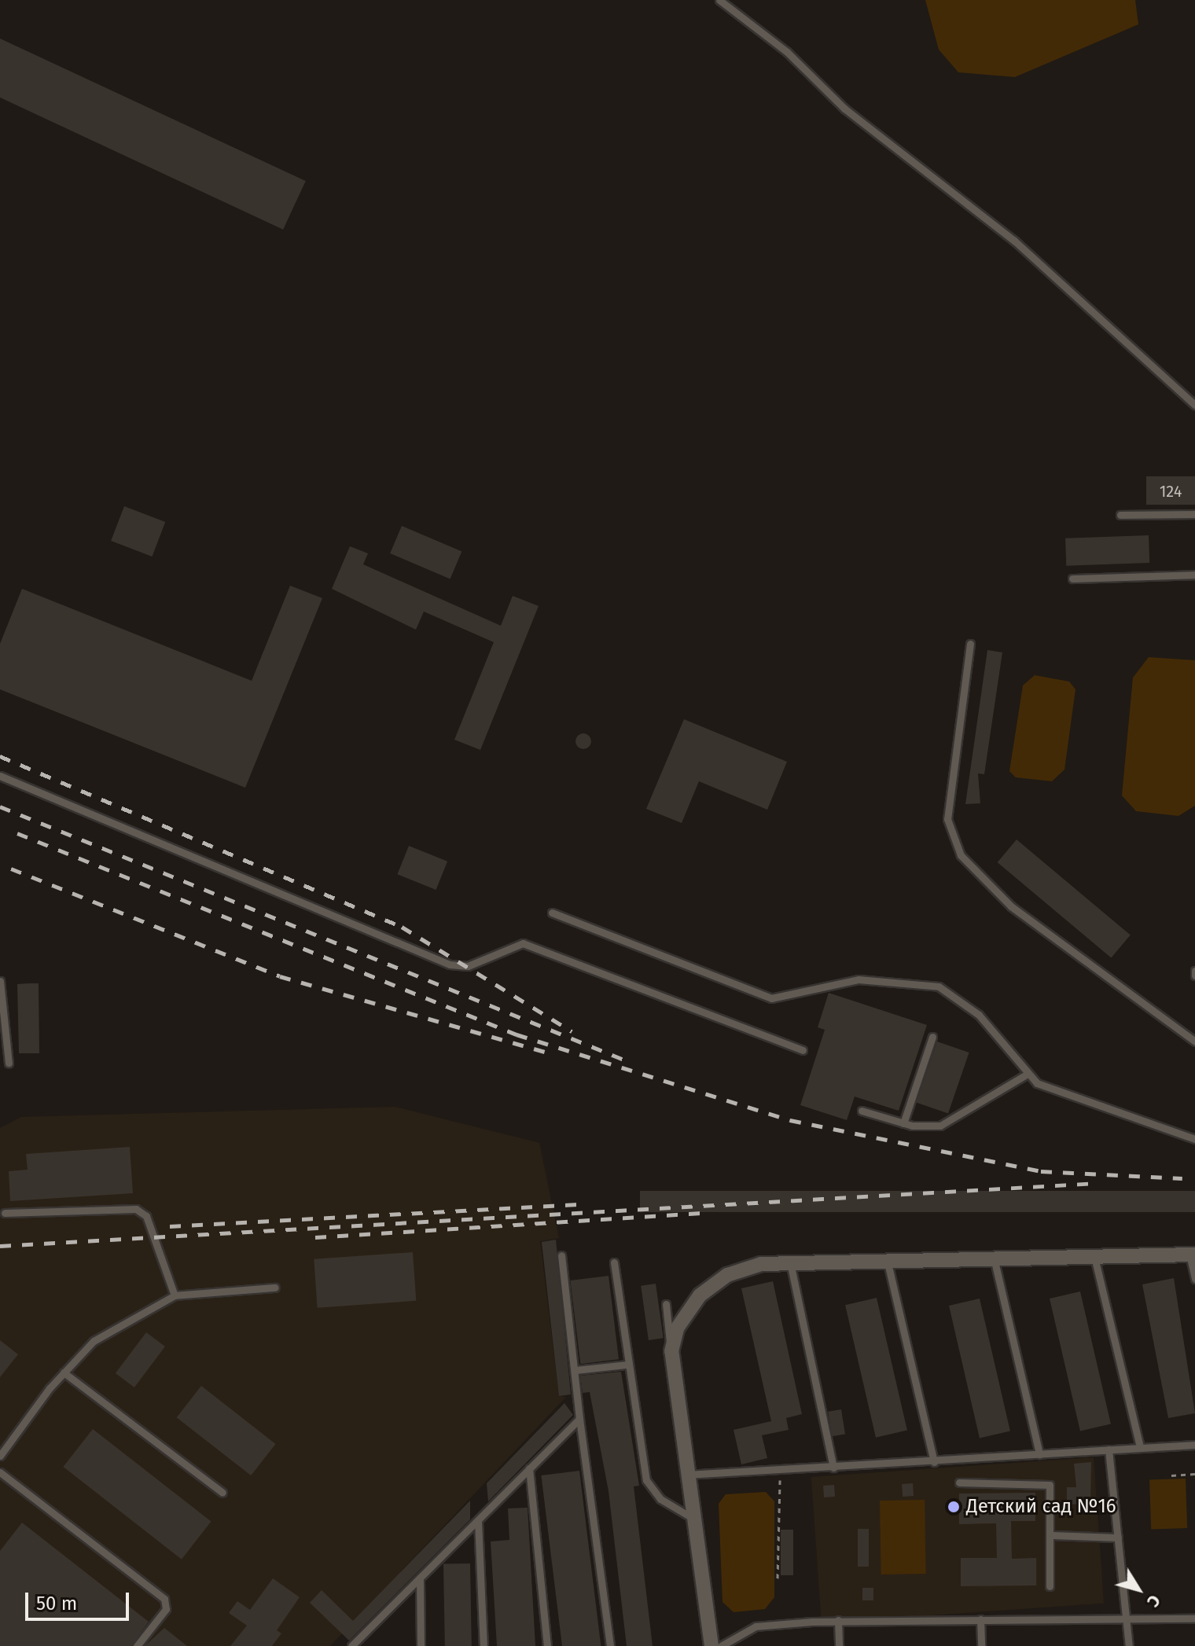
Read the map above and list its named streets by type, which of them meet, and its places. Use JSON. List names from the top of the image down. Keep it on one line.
{"places":["Детский сад №16"],"house_numbers":["124"],"scale_bar":"50 m","north":"bottom right"}
